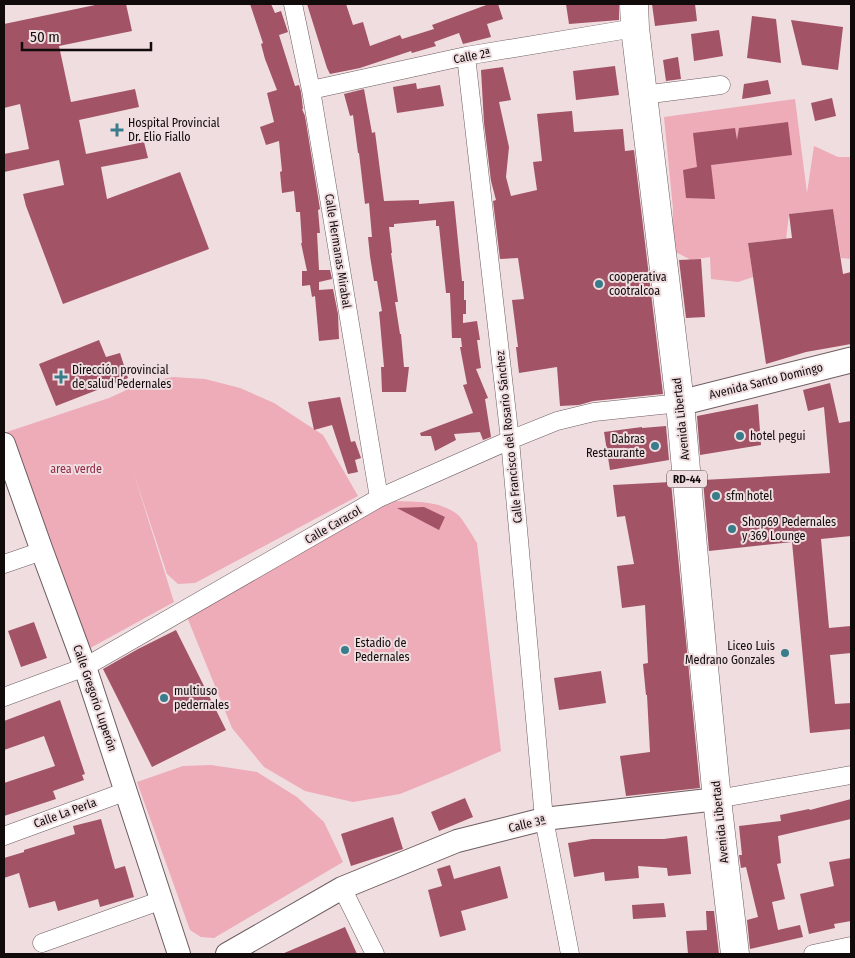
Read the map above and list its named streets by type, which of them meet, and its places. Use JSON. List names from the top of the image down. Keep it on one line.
{"streets":{"main road":["Avenida Santo Domingo","Avenida Libertad","RD-44"],"street":["Calle 2ª","Calle Hermanas Mirabal","Calle Francisco del Rosario Sánchez","Calle Caracol","Calle Gregorio Luperón","Calle La Perla","Calle 3ª"]},"crossings":[["Calle 2ª","Calle Hermanas Mirabal"],["Calle 2ª","Avenida Libertad"],["Calle 2ª","Calle Francisco del Rosario Sánchez"],["Calle Hermanas Mirabal","Calle Caracol"],["Avenida Santo Domingo","Avenida Libertad"],["Avenida Santo Domingo","Calle Caracol"],["Avenida Libertad","Calle Caracol"],["Avenida Libertad","Calle 3ª"],["Calle Francisco del Rosario Sánchez","Calle Caracol"],["Calle Francisco del Rosario Sánchez","Calle 3ª"],["Calle Caracol","Calle Gregorio Luperón"],["Calle Gregorio Luperón","Calle La Perla"]],"parks":["area verde"],"places":{"health":["Hospital Provincial Dr. Elio Fiallo","Dirección provincial de salud Pedernales"],"other":["cooperativa cootralcoa","hotel pegui","Dabras Restaurante","sfm hotel","Shop69 Pedernales y 369 Lounge","Estadio de Pedernales","Liceo Luis Medrano Gonzales","multiuso pedernales"]},"scale_bar":"50 m"}
